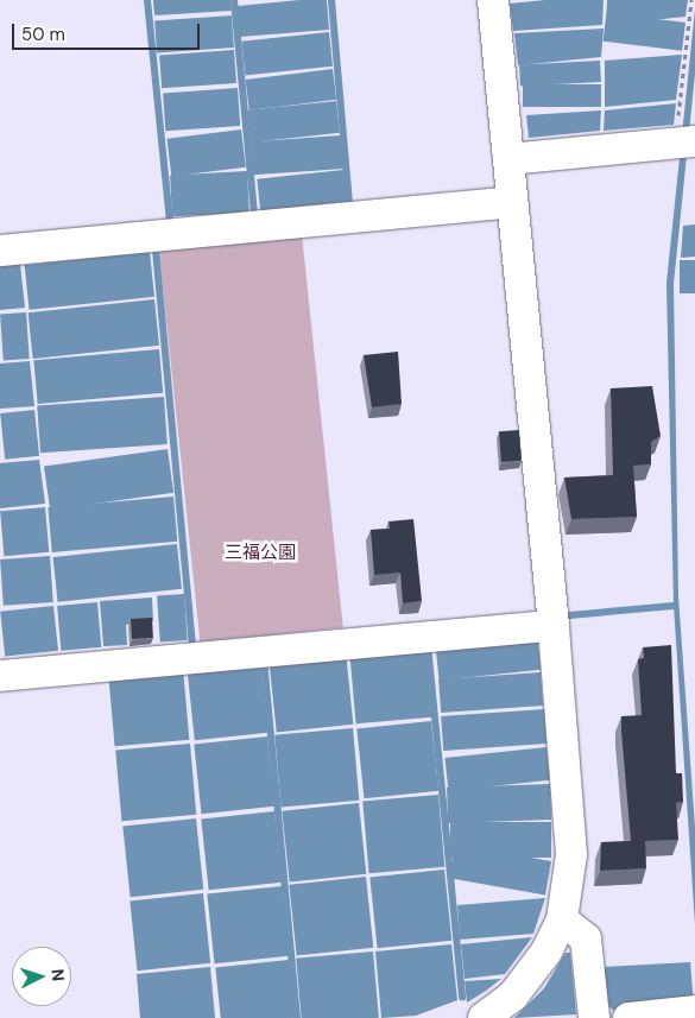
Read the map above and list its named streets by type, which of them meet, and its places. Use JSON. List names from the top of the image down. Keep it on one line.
{"parks":["三福公園"],"scale_bar":"50 m","north":"right"}
